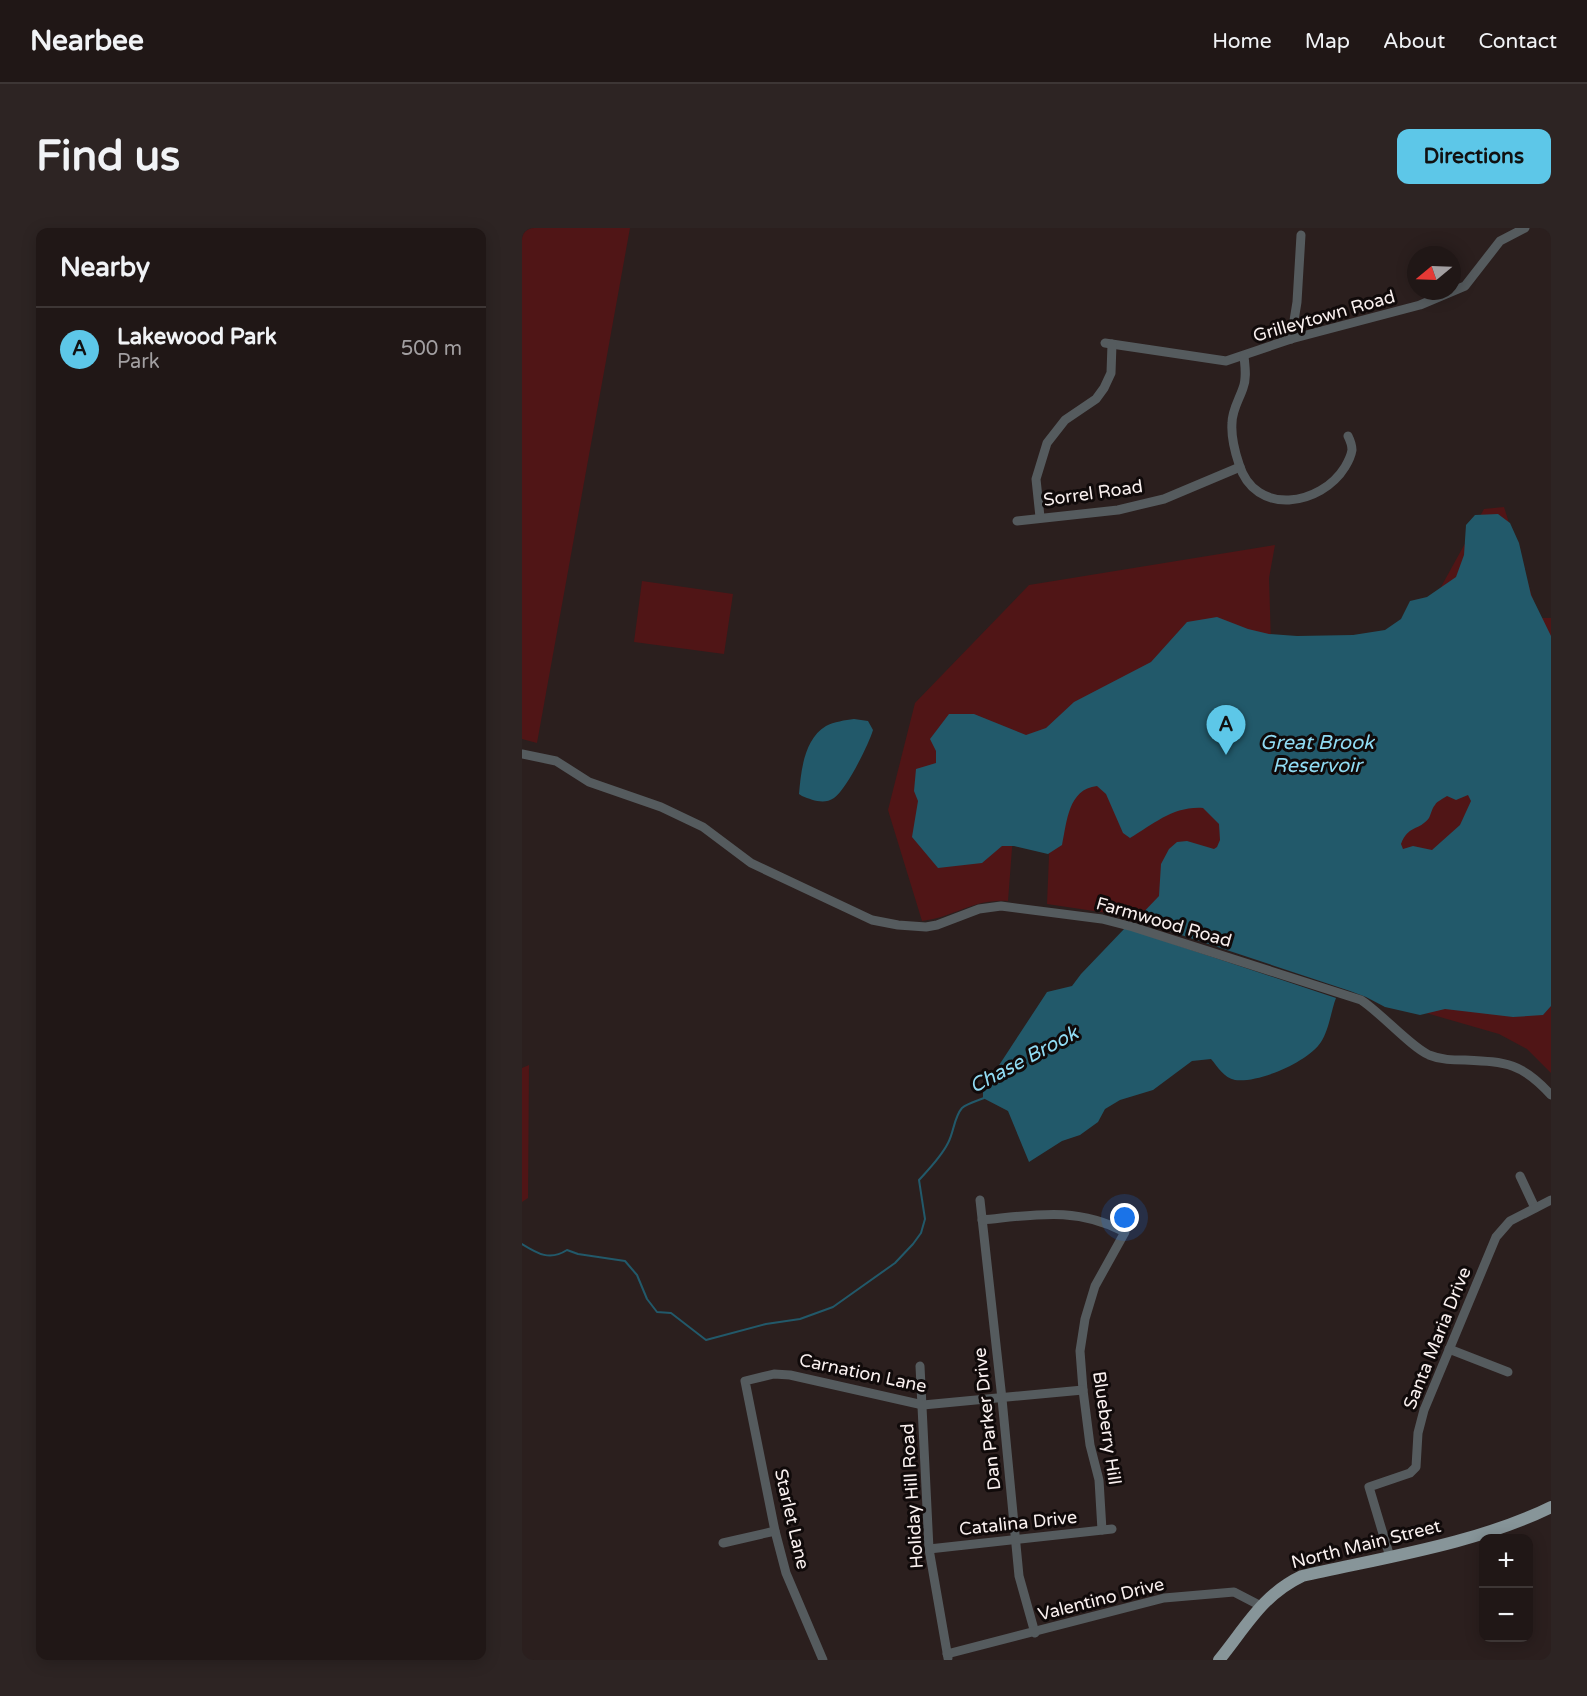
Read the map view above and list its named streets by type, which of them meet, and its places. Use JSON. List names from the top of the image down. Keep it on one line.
{"streets":{"main road":["North Main Street"],"street":["Grilleytown Road","Sorrel Road","Farmwood Road","Santa Maria Drive","Carnation Lane","Dan Parker Drive","Blueberry Hill","Holiday Hill Road","Starlet Lane","Catalina Drive","Valentino Drive"]},"crossings":[["Grilleytown Road","Sorrel Road"],["Santa Maria Drive","North Main Street"],["Carnation Lane","Dan Parker Drive"],["Carnation Lane","Blueberry Hill"],["Carnation Lane","Holiday Hill Road"],["Carnation Lane","Starlet Lane"],["Dan Parker Drive","Blueberry Hill"],["Dan Parker Drive","Catalina Drive"],["Dan Parker Drive","Valentino Drive"],["Blueberry Hill","Catalina Drive"],["Holiday Hill Road","Catalina Drive"],["Holiday Hill Road","Valentino Drive"],["North Main Street","Valentino Drive"]],"water":["Great Brook Reservoir","Chase Brook"],"north":"left","page":{"header":"Nearbee","nav":["Home","Map","About","Contact"],"buttons":"Directions","title":"Find us","heading":"Nearby","list":[{"mark":"A","name":"Lakewood Park","note":"Park","value":"500 m"}],"pins":"A","map_buttons":["+","−"]}}
